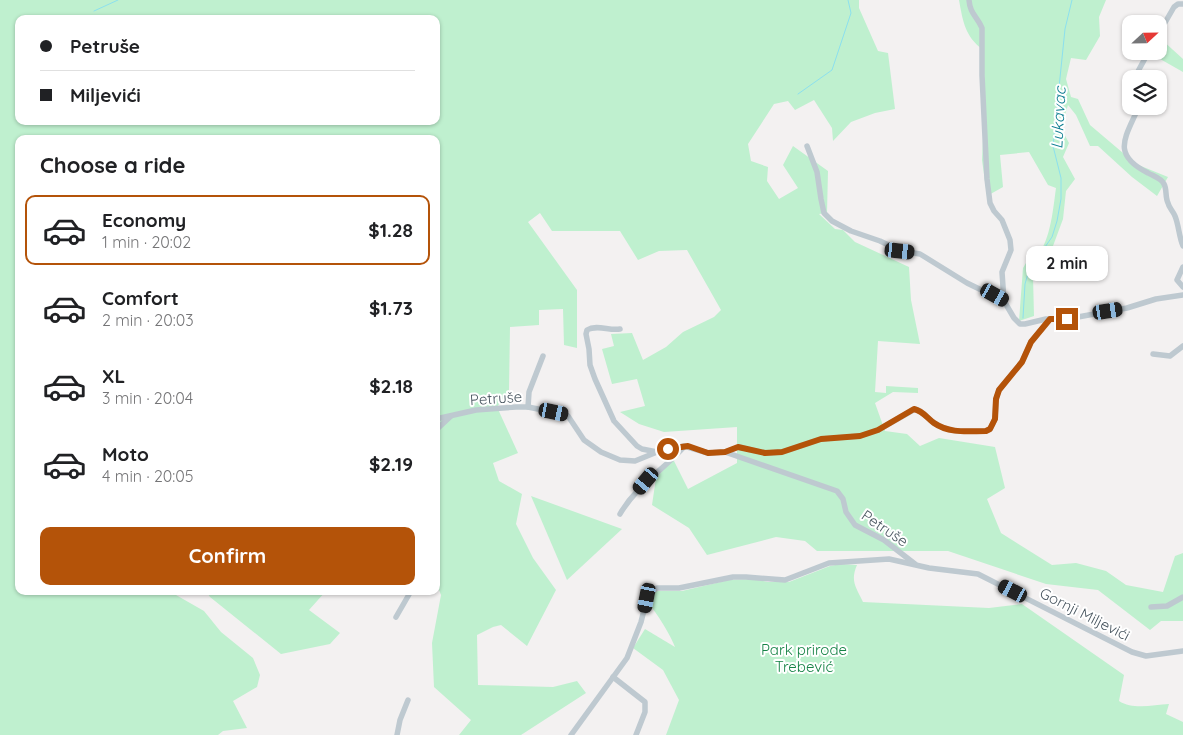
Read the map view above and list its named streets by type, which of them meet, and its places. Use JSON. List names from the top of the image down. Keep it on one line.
{"streets":{"street":["Petruše","Gornji Miljevići"]},"crossings":[["Petruše","Gornji Miljevići"]],"water":["Lukavac"],"parks":["Park prirode Trebević"],"north":"right","page":{"banner":["Petruše","Miljevići"],"heading":"Choose a ride","list":[{"name":"Economy","note":"1 min · 20:02","value":"$1.28"},{"name":"Comfort","note":"2 min · 20:03","value":"$1.73"},{"name":"XL","note":"3 min · 20:04","value":"$2.18"},{"name":"Moto","note":"4 min · 20:05","value":"$2.19"}],"bubble":"2 min","buttons":"Confirm"}}
